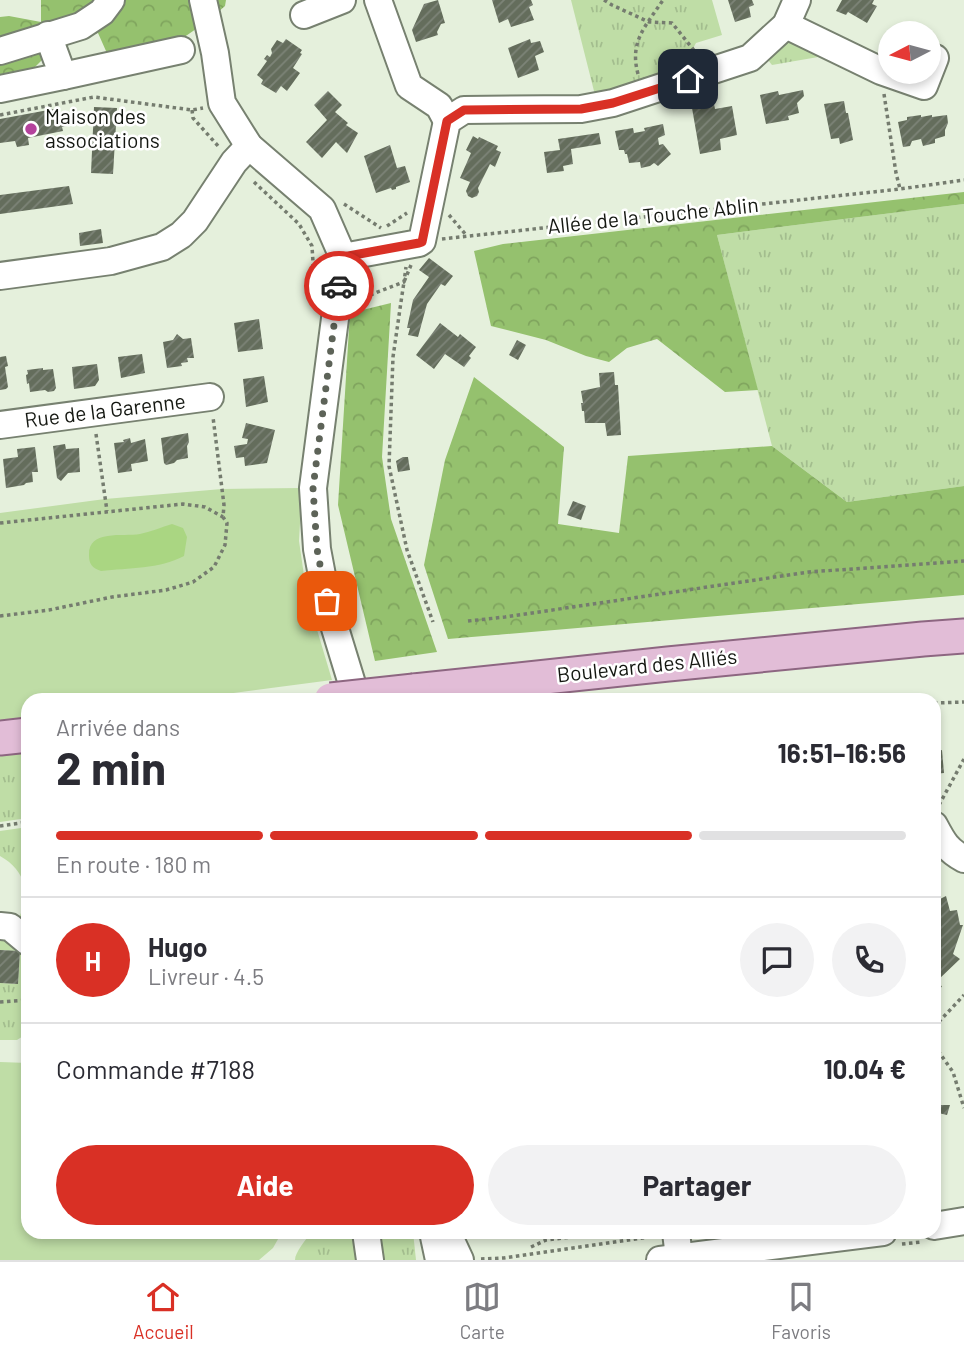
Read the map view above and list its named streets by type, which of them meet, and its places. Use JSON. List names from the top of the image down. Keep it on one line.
{"streets":{"main road":["Boulevard des Alliés"],"street":["Rue de la Garenne"],"path":["Allée de la Touche Ablin"]},"places":["Maison des associations"],"north":"left","page":{"heading":["2 min","Arrivée dans","16:51–16:56"],"panel":["Hugo","Livreur · 4.5","Commande #7188","10.04 €"],"bar":"En route · 180 m","round":"H","buttons":["Aide","Partager"],"tabs":["Accueil","Carte","Favoris"]}}
